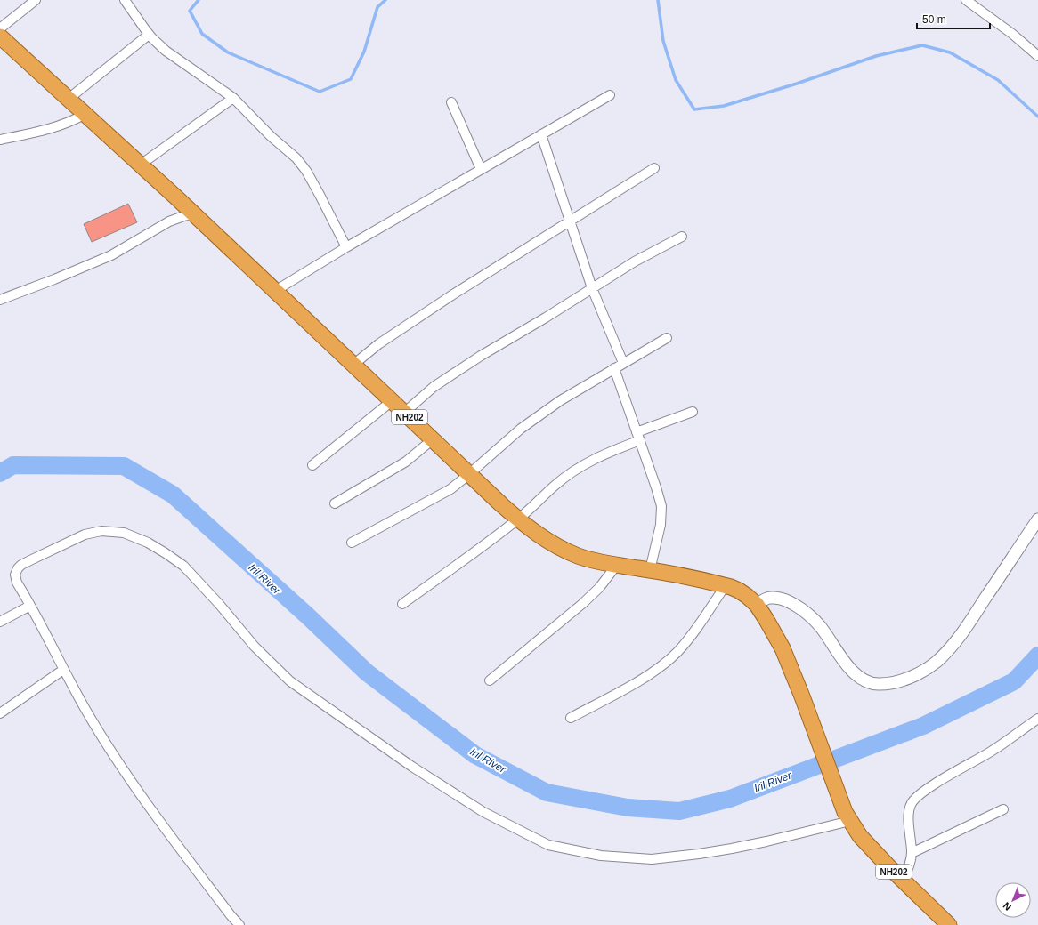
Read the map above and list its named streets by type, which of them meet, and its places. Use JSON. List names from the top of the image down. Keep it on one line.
{"streets":{"highway":["NH202"]},"water":["Iril River"],"scale_bar":"50 m","north":"bottom left"}
